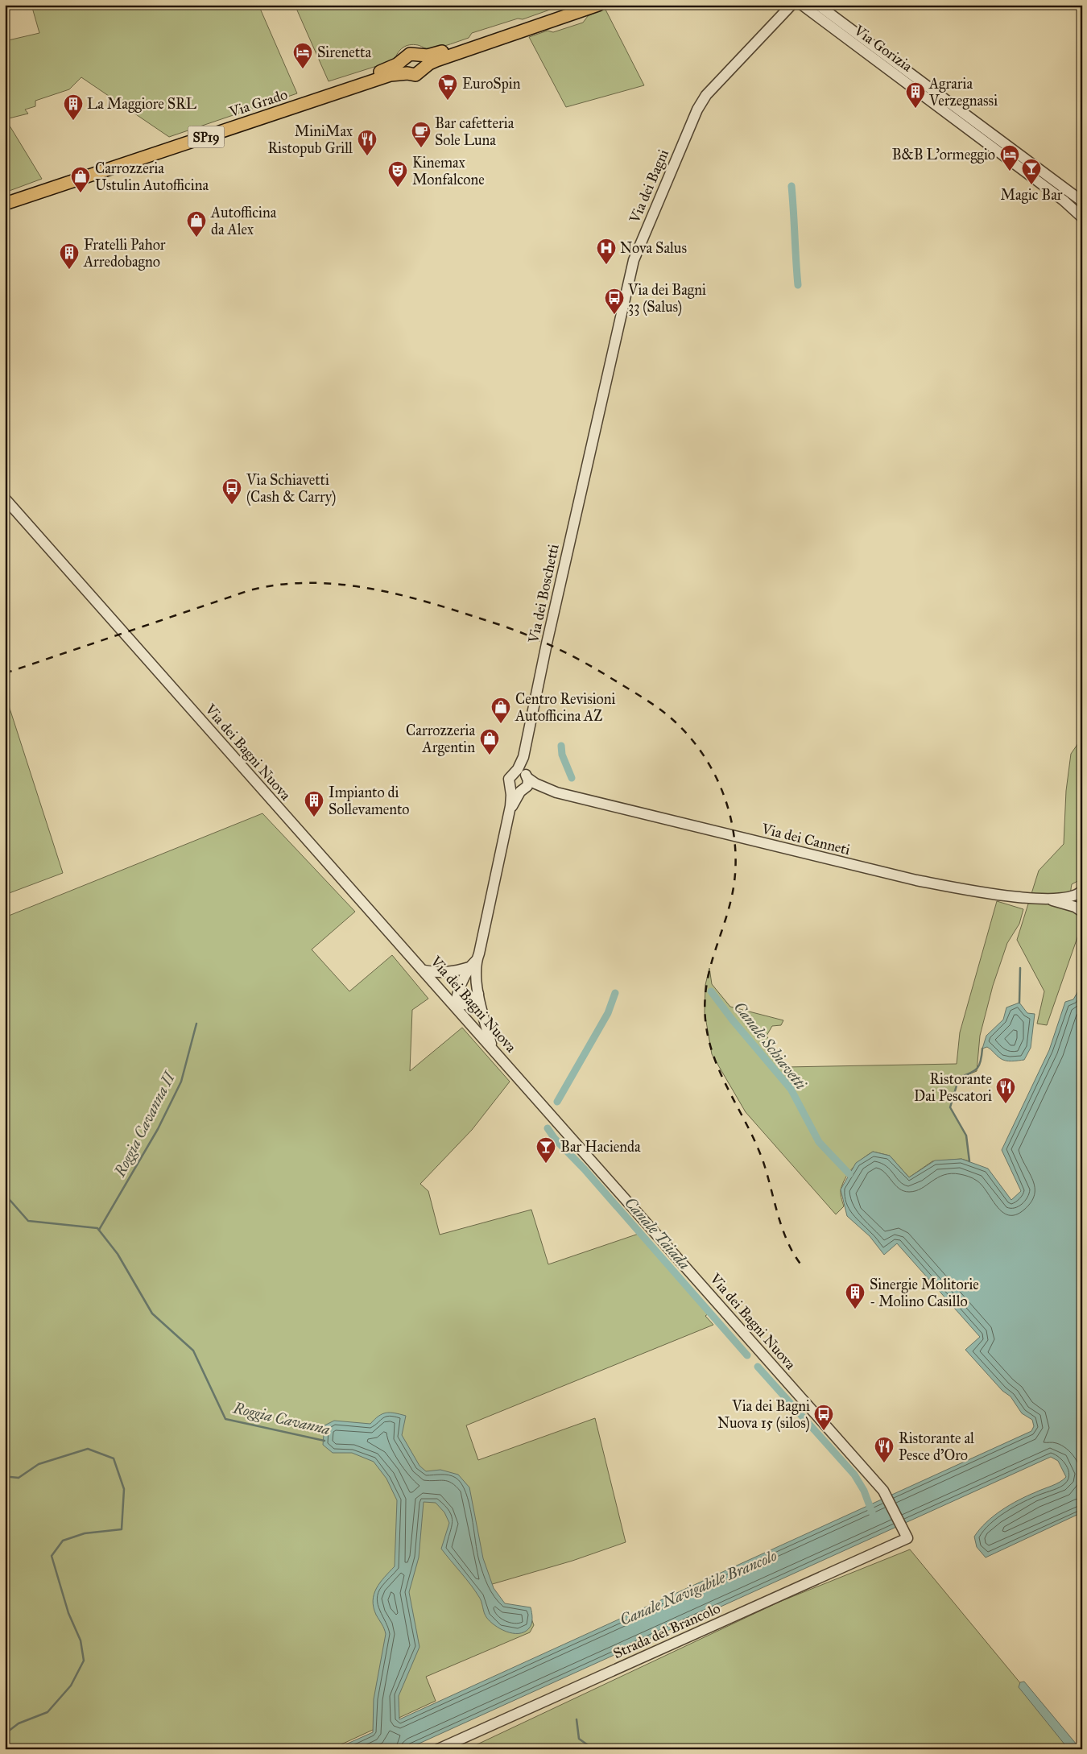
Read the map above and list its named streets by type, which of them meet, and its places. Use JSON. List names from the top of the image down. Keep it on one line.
{"streets":{"main road":["Via Grado","SP19"],"street":["Via Gorizia","Via dei Bagni","Via dei Boschetti","Via dei Bagni Nuova","Via dei Canneti","Strada del Brancolo"]},"crossings":[["Via dei Bagni","Via dei Boschetti"],["Via dei Boschetti","Via dei Bagni Nuova"],["Via dei Boschetti","Via dei Canneti"],["Via dei Bagni Nuova","Strada del Brancolo"]],"water":["Canale Schiavetti","Roggia Cavanna II","Canale Taiada","Roggia Cavanna","Canale Navigabile Brancolo"],"places":{"hotel":["Sirenetta","B&B L’ormeggio"],"supermarket":["EuroSpin"],"building":["Agraria Verzegnassi","La Maggiore SRL","Fratelli Pahor Arredobagno","Impianto di Sollevamento","Sinergie Molitorie - Molino Casillo"],"cafe":["Bar cafetteria Sole Luna"],"restaurant":["MiniMax Ristopub Grill","Ristorante Dai Pescatori","Ristorante al Pesce d'Oro"],"bar":["Magic Bar","Bar Hacienda"],"theatre":["Kinemax Monfalcone"],"shop":["Carrozzeria Ustulin Autofficina","Autofficina da Alex","Centro Revisioni Autofficina AZ","Carrozzeria Argentin"],"hospital":["Nova Salus"],"bus stop":["Via dei Bagni 33 (Salus)","Via Schiavetti (Cash & Carry)","Via dei Bagni Nuova 15 (silos)"]}}
